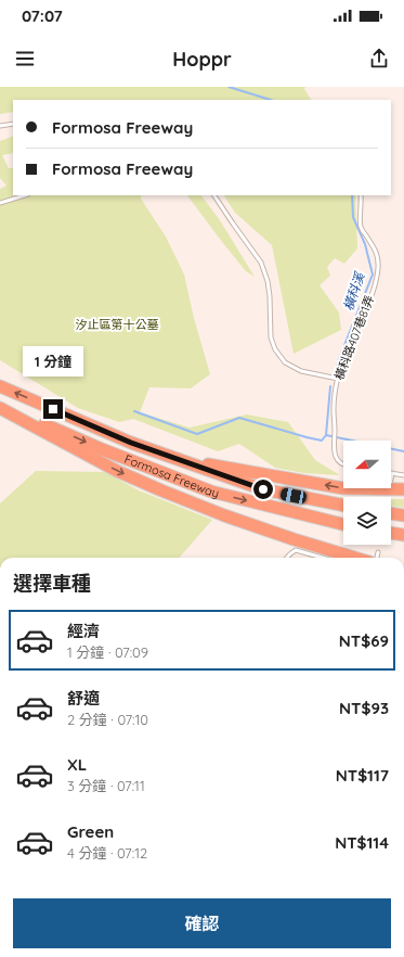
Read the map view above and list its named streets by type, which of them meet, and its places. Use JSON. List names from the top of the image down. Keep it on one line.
{"streets":{"highway":["Formosa Freeway"],"lane":["橫科路407巷81弄"]},"water":["橫科溪"],"parks":["汐止區第十公墓"],"north":"left","page":{"status":"07:07","header":"Hoppr","banner":["Formosa Freeway","Formosa Freeway"],"bubble":"1 分鐘","heading":"選擇車種","list":[{"name":"經濟","note":"1 分鐘 · 07:09","value":"NT$69"},{"name":"舒適","note":"2 分鐘 · 07:10","value":"NT$93"},{"name":"XL","note":"3 分鐘 · 07:11","value":"NT$117"},{"name":"Green","note":"4 分鐘 · 07:12","value":"NT$114"}],"buttons":"確認"}}
